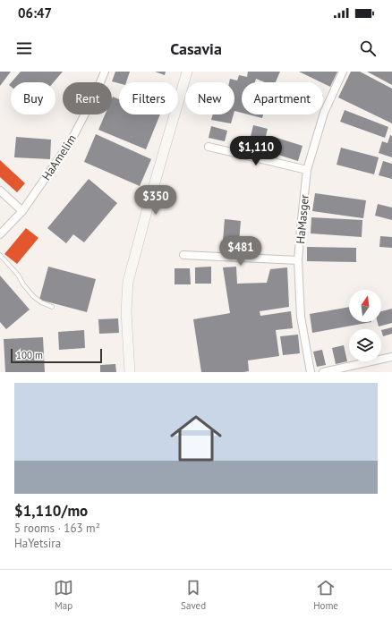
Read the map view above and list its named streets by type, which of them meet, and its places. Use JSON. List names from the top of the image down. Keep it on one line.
{"streets":{"street":["HaAmelim","HaMasger"]},"scale_bar":"100 m","north":"top","page":{"status":"06:47","header":"Casavia","chip":["Buy","Rent","Filters","New","Apartment"],"price":["$1,110","$350","$481"],"scale":"100 m","list":[{"name":"$1,110/mo","note":"5 rooms · 163 m² · HaYetsira"}],"tabs":["Map","Saved","Home"]}}
